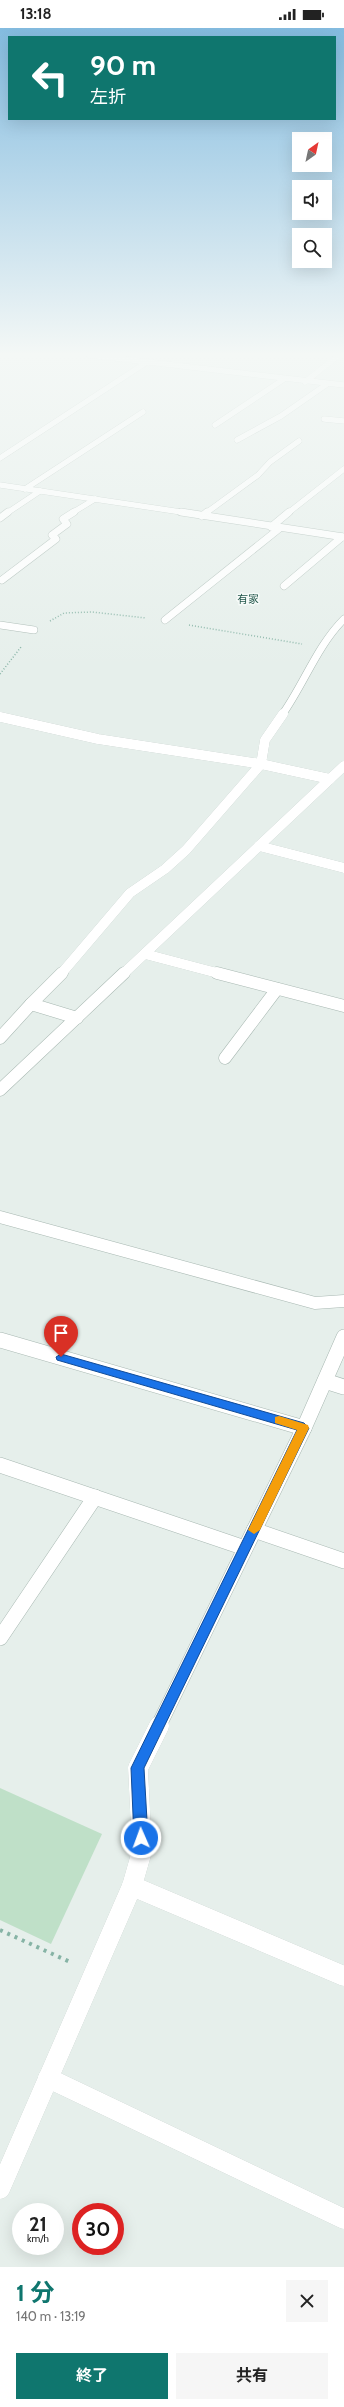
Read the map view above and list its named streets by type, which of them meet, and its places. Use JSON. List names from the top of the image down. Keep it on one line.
{"districts":["有家"],"north":"top right","page":{"status":"13:18","turn":["90 m","左折"],"speed":"21 km/h","limit":"30","heading":["1 分","140 m · 13:19"],"buttons":["終了","共有"]}}
